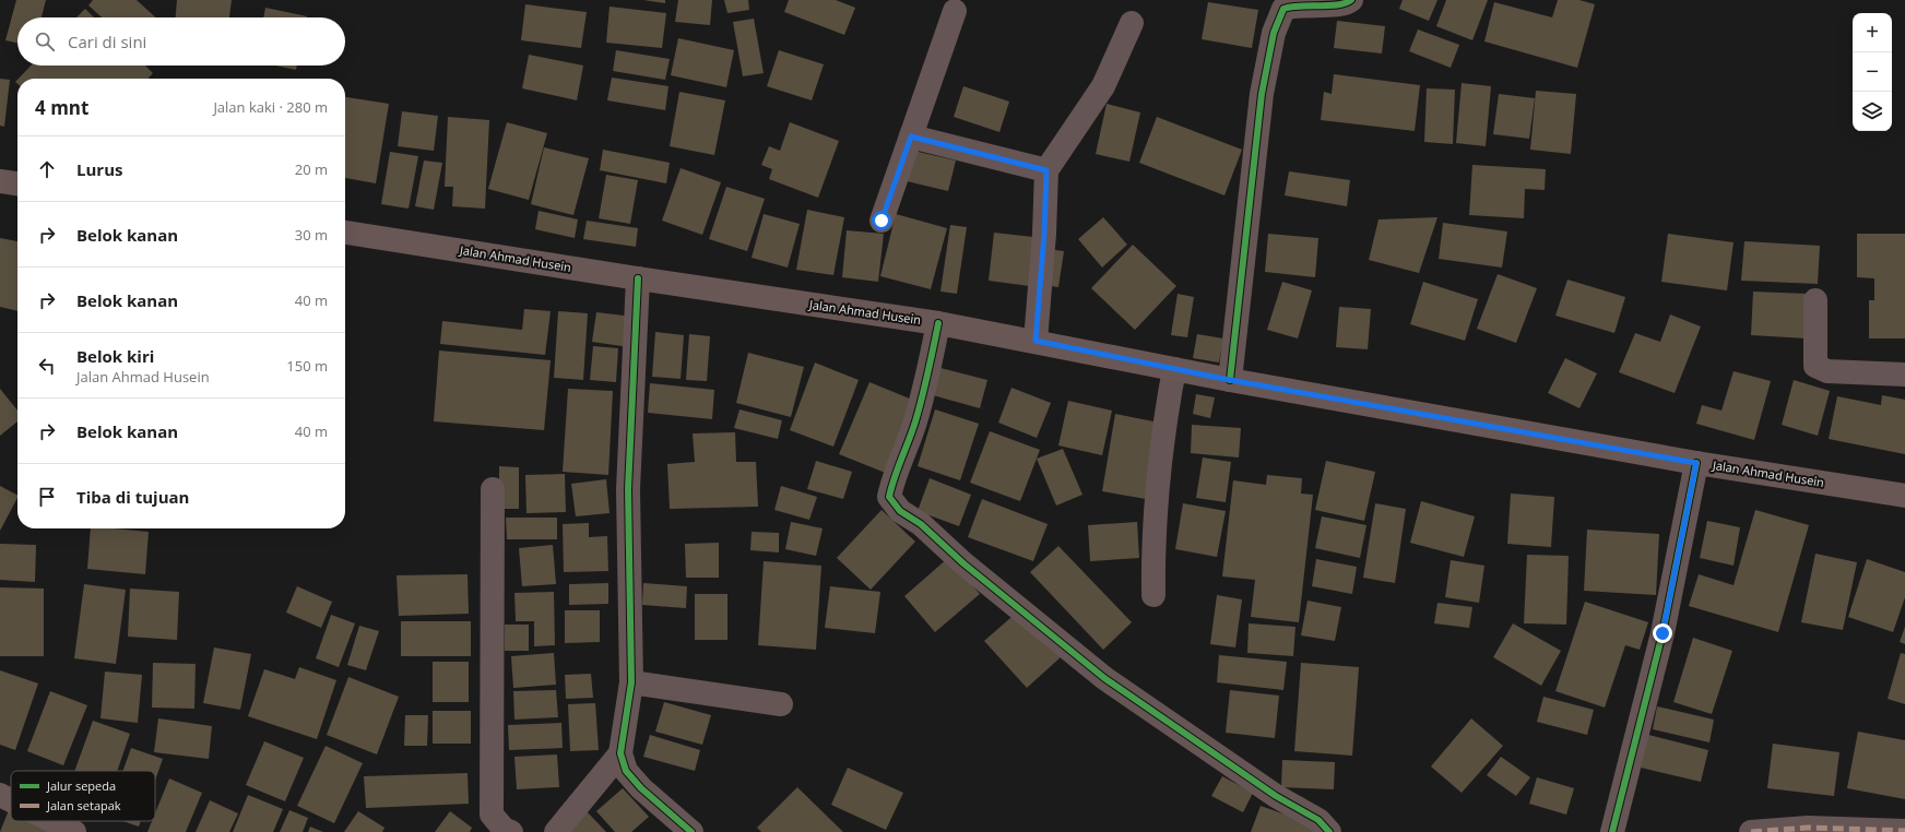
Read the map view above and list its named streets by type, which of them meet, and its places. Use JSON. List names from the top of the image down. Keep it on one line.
{"streets":{"main road":["Jalan Ahmad Husein"]},"legend":["Jalur sepeda","Jalan setapak"],"page":{"map_buttons":["+","−"],"search":"Cari di sini","heading":["4 mnt","Jalan kaki · 280 m"],"list":[["Lurus","20 m"],["Belok kanan","30 m"],["Belok kanan","40 m"],["Belok kiri","Jalan Ahmad Husein","150 m"],["Belok kanan","40 m"],"Tiba di tujuan"]}}
